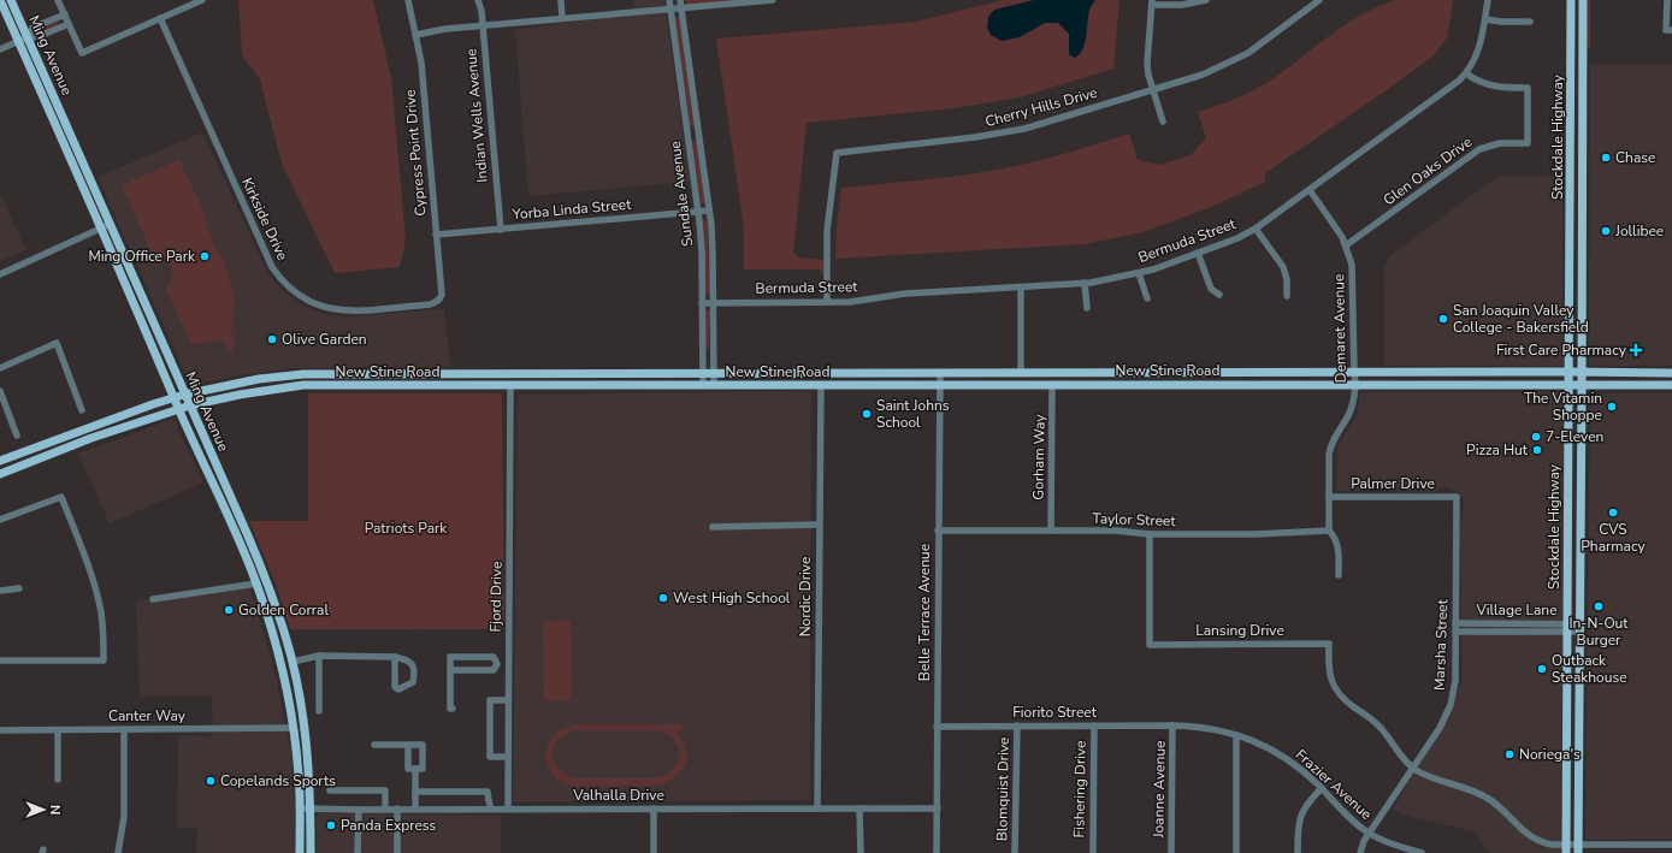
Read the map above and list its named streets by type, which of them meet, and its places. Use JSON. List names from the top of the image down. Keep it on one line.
{"streets":{"main road":["Ming Avenue","Stockdale Highway","New Stine Road"],"street":["Cherry Hills Drive","Indian Wells Avenue","Cypress Point Drive","Glen Oaks Drive","Sundale Avenue","Yorba Linda Street","Kirkside Drive","Bermuda Street","Demaret Avenue","Gorham Way","Palmer Drive","Taylor Street","Fjord Drive","Nordic Drive","Village Lane","Belle Terrace Avenue","Lansing Drive","Marsha Street","Fiorito Street","Canter Way","Frazier Avenue","Blomquist Drive","Fishering Drive","Joanne Avenue","Valhalla Drive"]},"crossings":[["Ming Avenue","New Stine Road"],["Ming Avenue","Canter Way"],["Ming Avenue","Valhalla Drive"],["Cherry Hills Drive","Bermuda Street"],["Indian Wells Avenue","Yorba Linda Street"],["Stockdale Highway","New Stine Road"],["Stockdale Highway","Village Lane"],["Cypress Point Drive","Yorba Linda Street"],["Cypress Point Drive","Kirkside Drive"],["Glen Oaks Drive","Bermuda Street"],["Glen Oaks Drive","Demaret Avenue"],["Sundale Avenue","Yorba Linda Street"],["Sundale Avenue","Bermuda Street"],["Sundale Avenue","New Stine Road"],["Bermuda Street","Demaret Avenue"],["Demaret Avenue","New Stine Road"],["Demaret Avenue","Palmer Drive"],["Demaret Avenue","Taylor Street"],["New Stine Road","Gorham Way"],["New Stine Road","Fjord Drive"],["New Stine Road","Nordic Drive"],["New Stine Road","Belle Terrace Avenue"],["Gorham Way","Taylor Street"],["Palmer Drive","Marsha Street"],["Taylor Street","Belle Terrace Avenue"],["Taylor Street","Lansing Drive"],["Fjord Drive","Valhalla Drive"],["Nordic Drive","Valhalla Drive"],["Village Lane","Marsha Street"],["Belle Terrace Avenue","Fiorito Street"],["Belle Terrace Avenue","Valhalla Drive"],["Lansing Drive","Marsha Street"],["Marsha Street","Frazier Avenue"],["Fiorito Street","Frazier Avenue"],["Fiorito Street","Blomquist Drive"],["Fiorito Street","Fishering Drive"],["Fiorito Street","Joanne Avenue"],["Frazier Avenue","Joanne Avenue"]],"parks":["Patriots Park"],"places":{"other":["Chase","Jollibee","Ming Office Park","San Joaquin Valley College - Bakersfield","Olive Garden","The Vitamin Shoppe","Saint Johns School","7-Eleven","Pizza Hut","CVS Pharmacy","West High School","In-N-Out Burger","Golden Corral","Outback Steakhouse","Noriega's","Copelands Sports","Panda Express"],"health":["First Care Pharmacy"]},"north":"right"}
